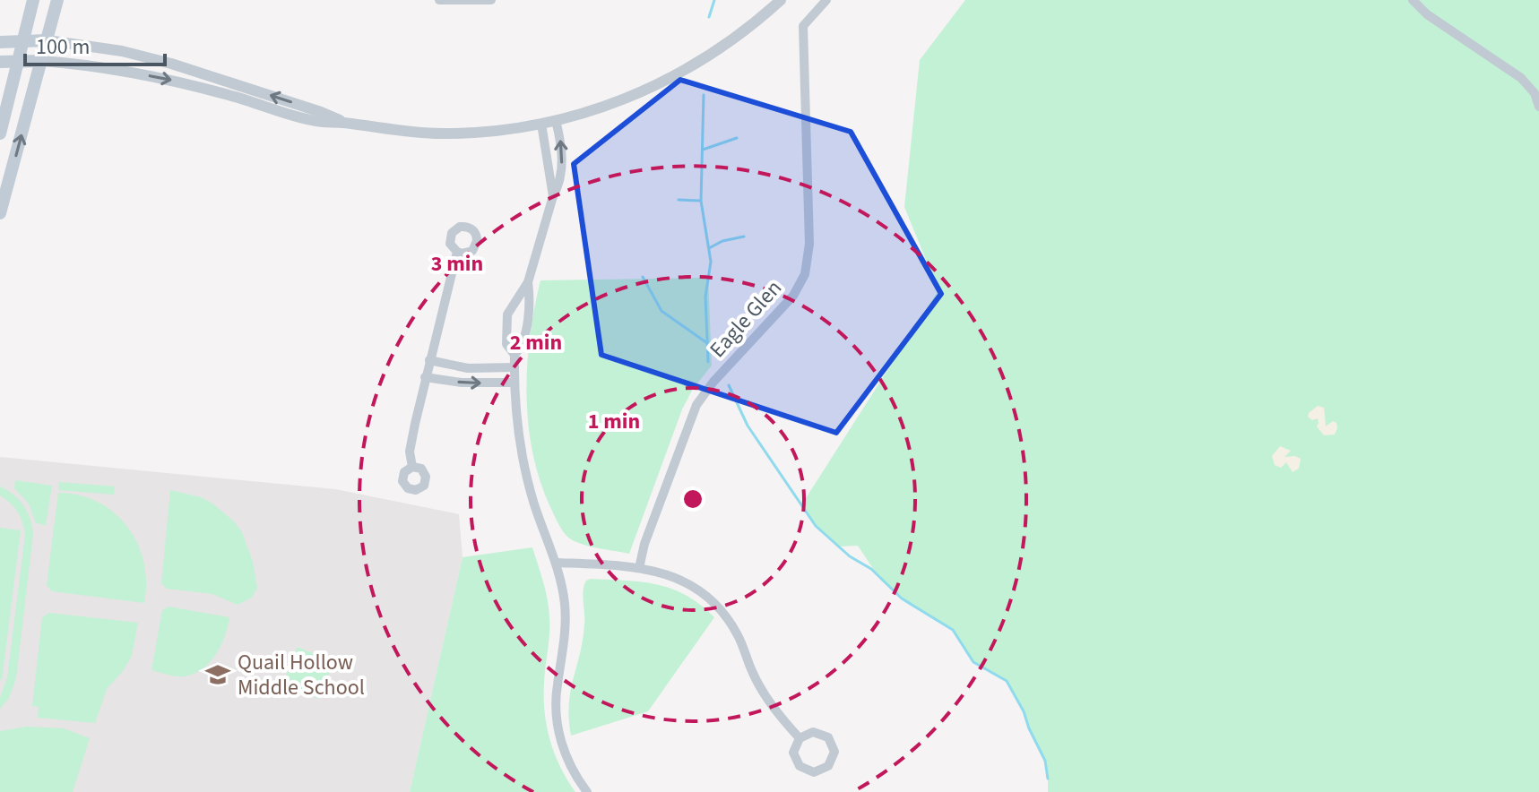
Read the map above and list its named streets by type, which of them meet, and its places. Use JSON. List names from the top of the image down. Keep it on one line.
{"streets":{"street":["Eagle Glen"]},"places":{"school or university":["Quail Hollow Middle School"]},"scale_bar":"100 m","rings":["3 min","2 min","1 min"]}
